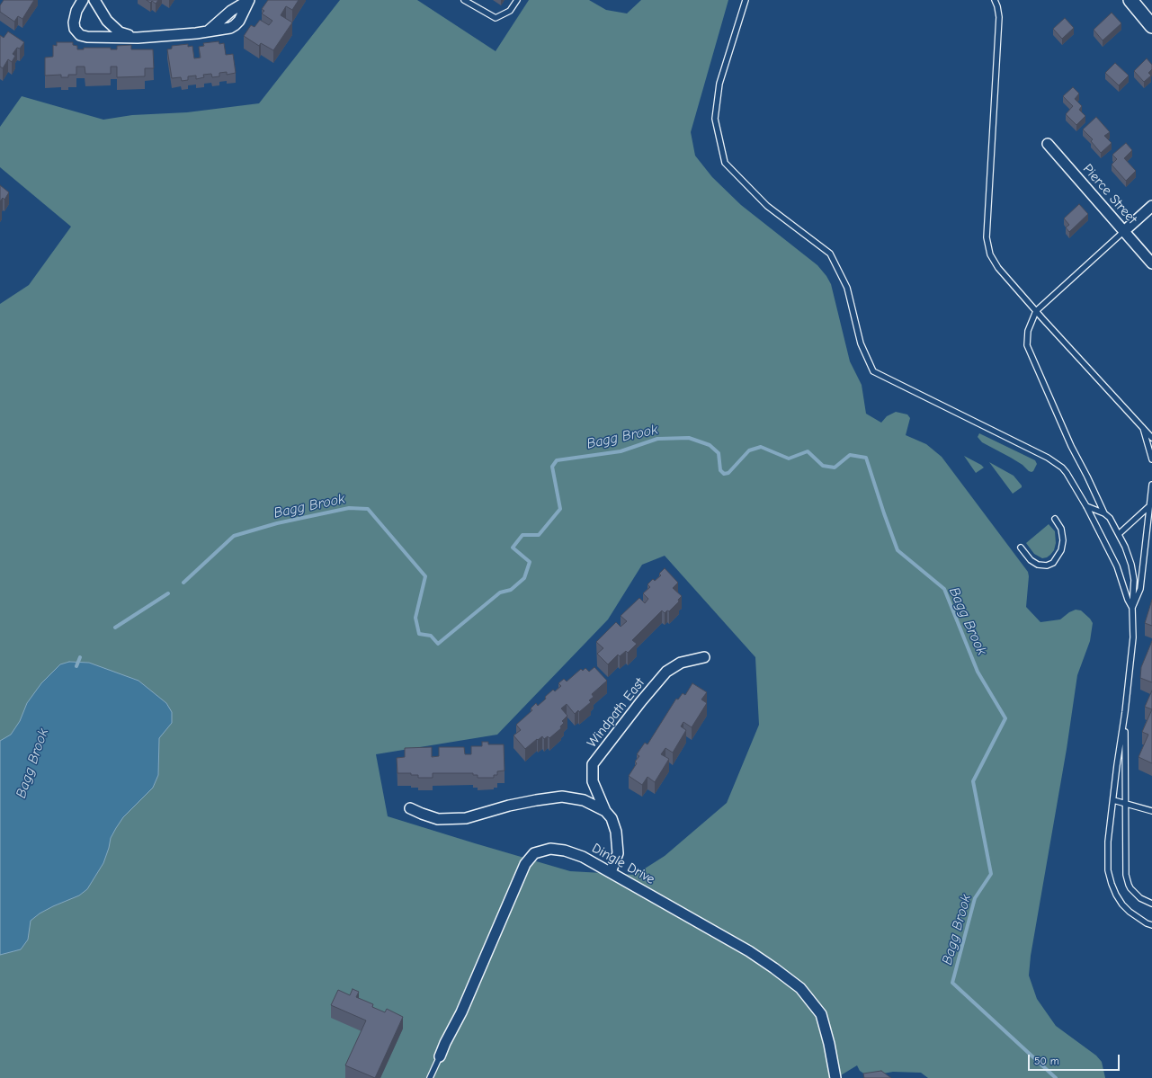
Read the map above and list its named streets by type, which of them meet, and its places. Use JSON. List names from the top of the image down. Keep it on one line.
{"streets":{"street":["Pierce Street","Windpath East","Dingle Drive"]},"crossings":[["Windpath East","Dingle Drive"]],"water":["Bagg Brook"],"scale_bar":"50 m"}
